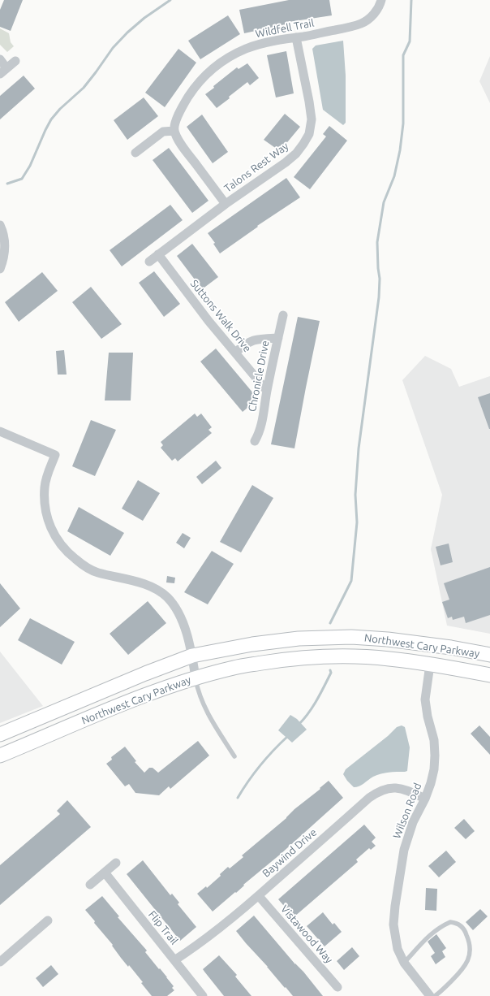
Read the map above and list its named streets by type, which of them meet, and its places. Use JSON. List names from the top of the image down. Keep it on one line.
{"streets":{"main road":["Northwest Cary Parkway"],"street":["Wildfell Trail","Talons Rest Way","Suttons Walk Drive","Chronicle Drive","Wilson Road","Baywind Drive","Flip Trail","Vistawood Way"]},"crossings":[["Wildfell Trail","Talons Rest Way"],["Talons Rest Way","Suttons Walk Drive"],["Suttons Walk Drive","Chronicle Drive"],["Northwest Cary Parkway","Wilson Road"],["Wilson Road","Baywind Drive"],["Baywind Drive","Flip Trail"],["Baywind Drive","Vistawood Way"]]}
